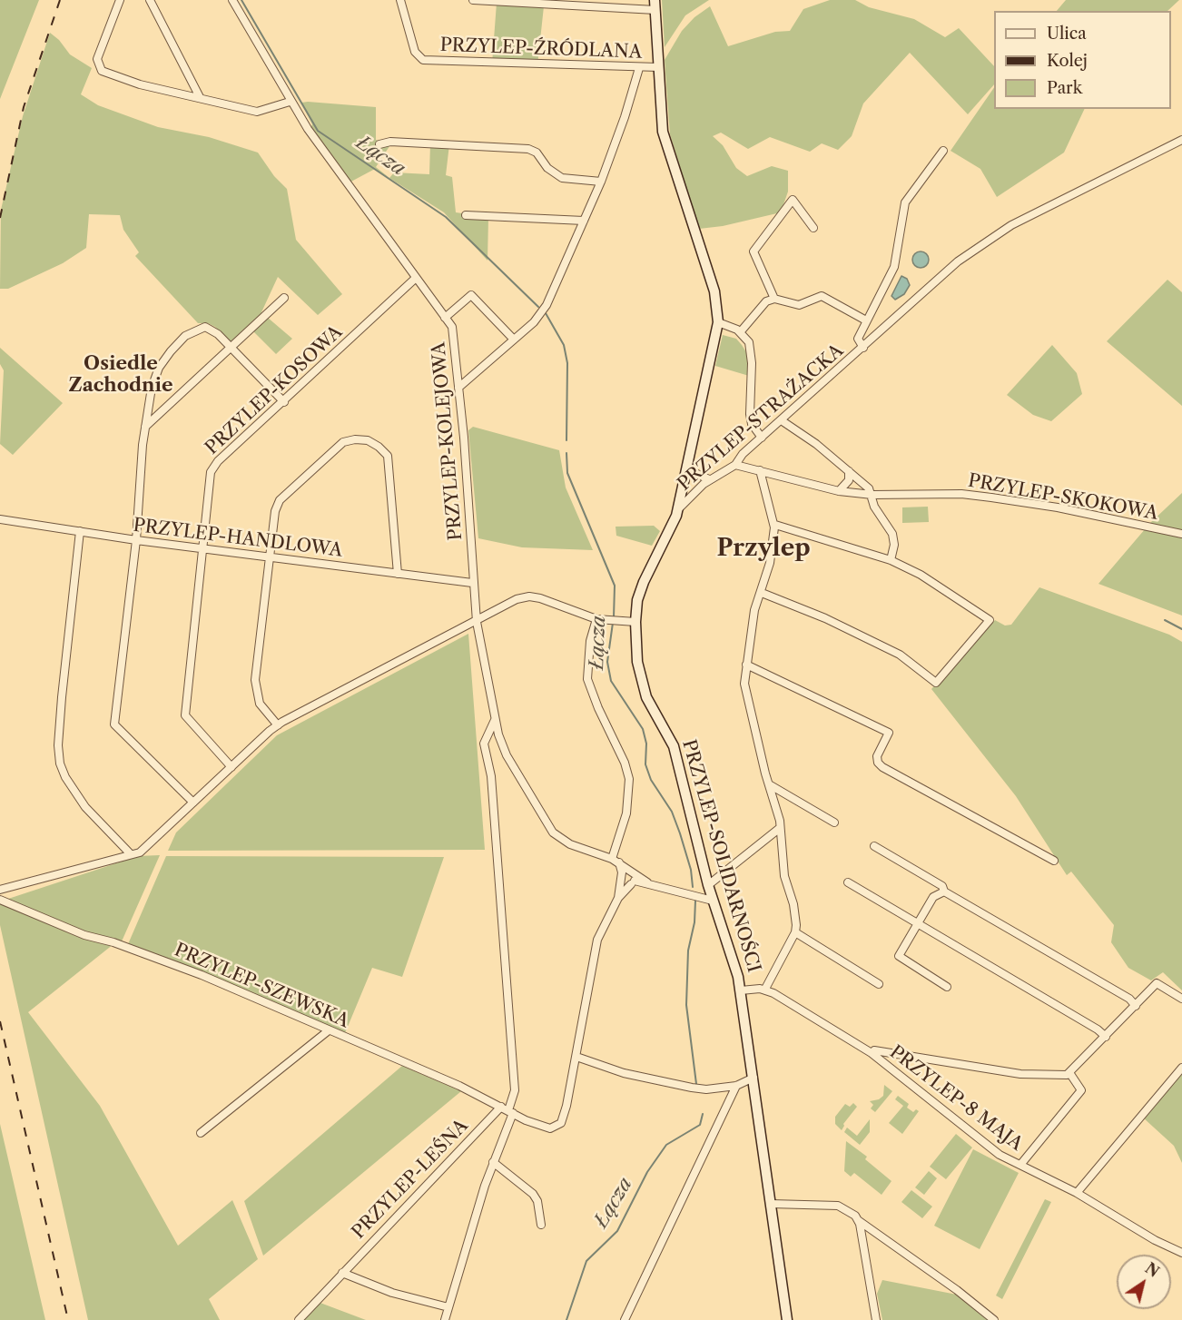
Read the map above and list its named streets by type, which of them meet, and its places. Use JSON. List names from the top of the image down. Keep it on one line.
{"streets":{"main road":["PRZYLEP-SOLIDARNOŚCI"],"street":["PRZYLEP-ŹRÓDLANA","PRZYLEP-KOSOWA","PRZYLEP-STRAŻACKA","PRZYLEP-KOLEJOWA","PRZYLEP-SKOKOWA","PRZYLEP-HANDLOWA","PRZYLEP-SZEWSKA","PRZYLEP-8 MAJA","PRZYLEP-LEŚNA"]},"crossings":[["PRZYLEP-ŹRÓDLANA","PRZYLEP-SOLIDARNOŚCI"],["PRZYLEP-KOSOWA","PRZYLEP-KOLEJOWA"],["PRZYLEP-KOSOWA","PRZYLEP-HANDLOWA"],["PRZYLEP-STRAŻACKA","PRZYLEP-SKOKOWA"],["PRZYLEP-STRAŻACKA","PRZYLEP-SOLIDARNOŚCI"],["PRZYLEP-KOLEJOWA","PRZYLEP-HANDLOWA"],["PRZYLEP-SZEWSKA","PRZYLEP-LEŚNA"]],"districts":["Osiedle Zachodnie","Przylep"],"water":["Łącza"],"legend":["Ulica","Kolej","Park"],"north":"top right"}
